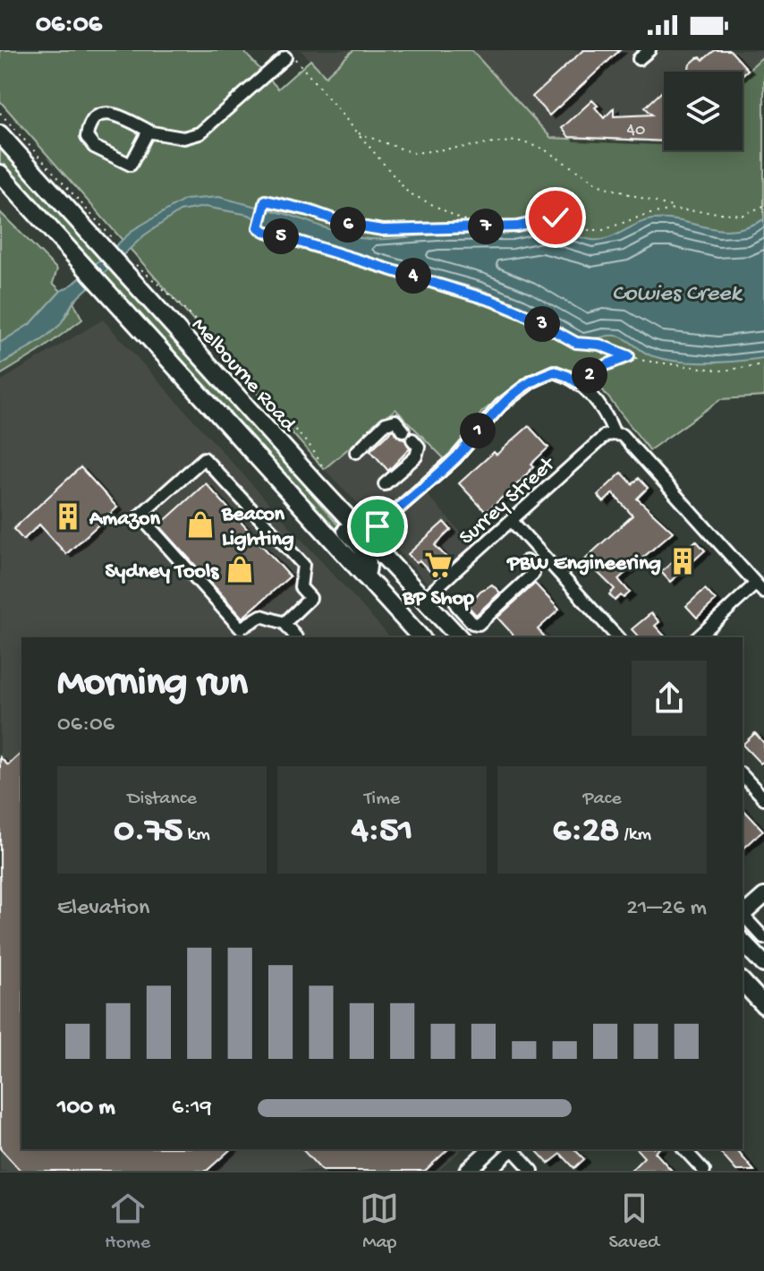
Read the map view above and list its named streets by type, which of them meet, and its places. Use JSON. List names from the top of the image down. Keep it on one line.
{"streets":{"highway":["Melbourne Road"],"street":["Surrey Street"]},"crossings":[["Melbourne Road","Surrey Street"]],"water":["Cowies Creek"],"places":{"building":["Amazon","PBW Engineering"],"shop":["Beacon Lighting","Sydney Tools"],"supermarket":["BP Shop"]},"house_numbers":["40"],"page":{"status":"06:06","pins":["6","7","5","4","3","2","1"],"heading":["Morning run","06:06"],"stats":[["Distance","0.75 km"],["Time","4:51"],["Pace","6:28 /km"]],"chart":["Elevation","21–26 m"],"list":[{"name":"100 m","note":"6:19"}],"tabs":["Home","Map","Saved"]}}
